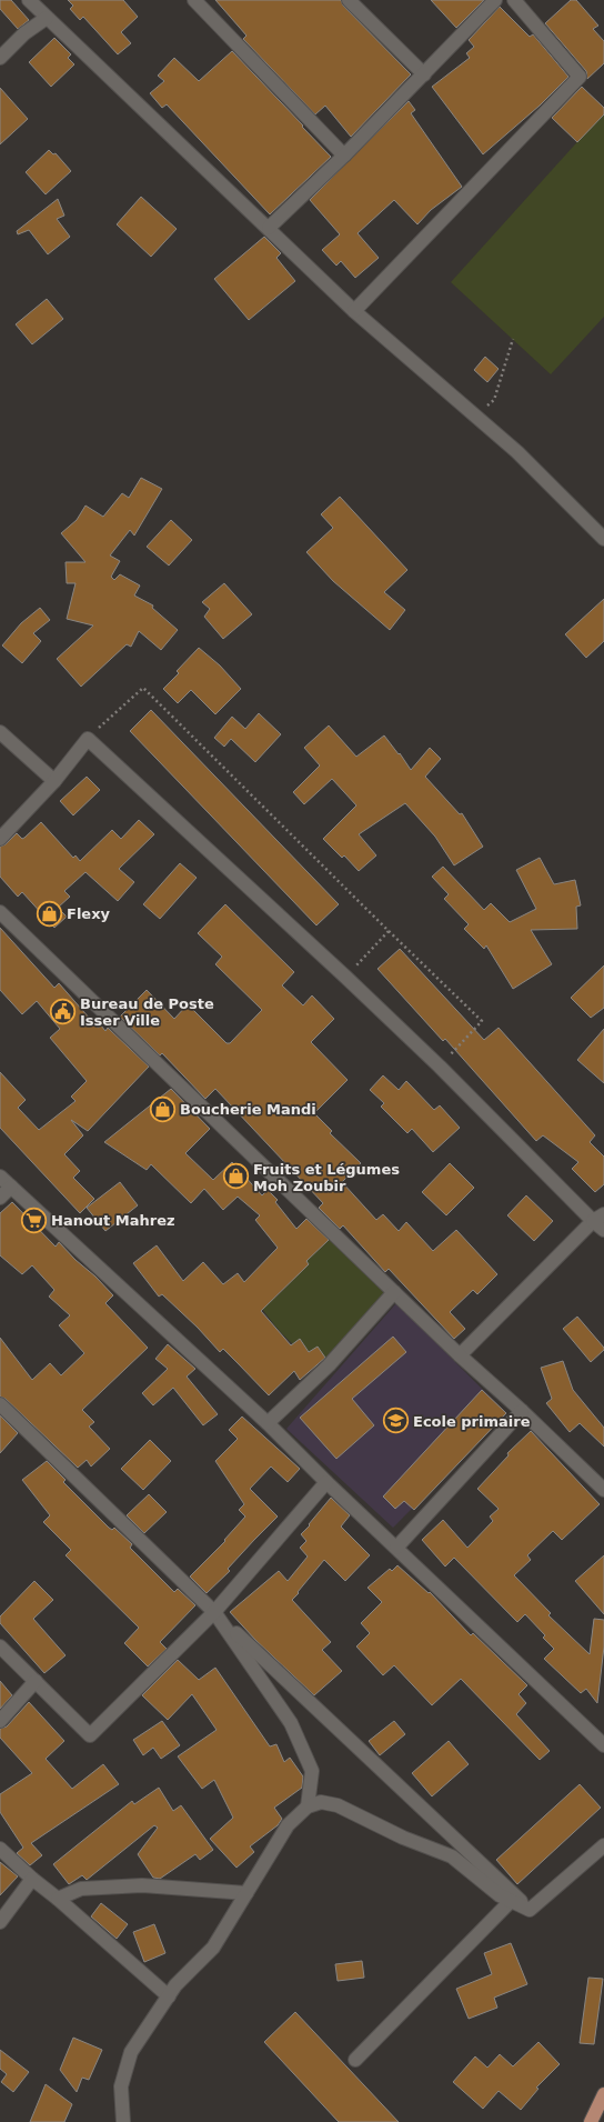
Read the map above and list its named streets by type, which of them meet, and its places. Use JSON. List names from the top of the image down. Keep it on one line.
{"places":{"shop":["Flexy","Boucherie Mandi","Fruits et Légumes Moh Zoubir"],"public building":["Bureau de Poste Isser Ville"],"supermarket":["Hanout Mahrez"],"school or university":["Ecole primaire"]}}
